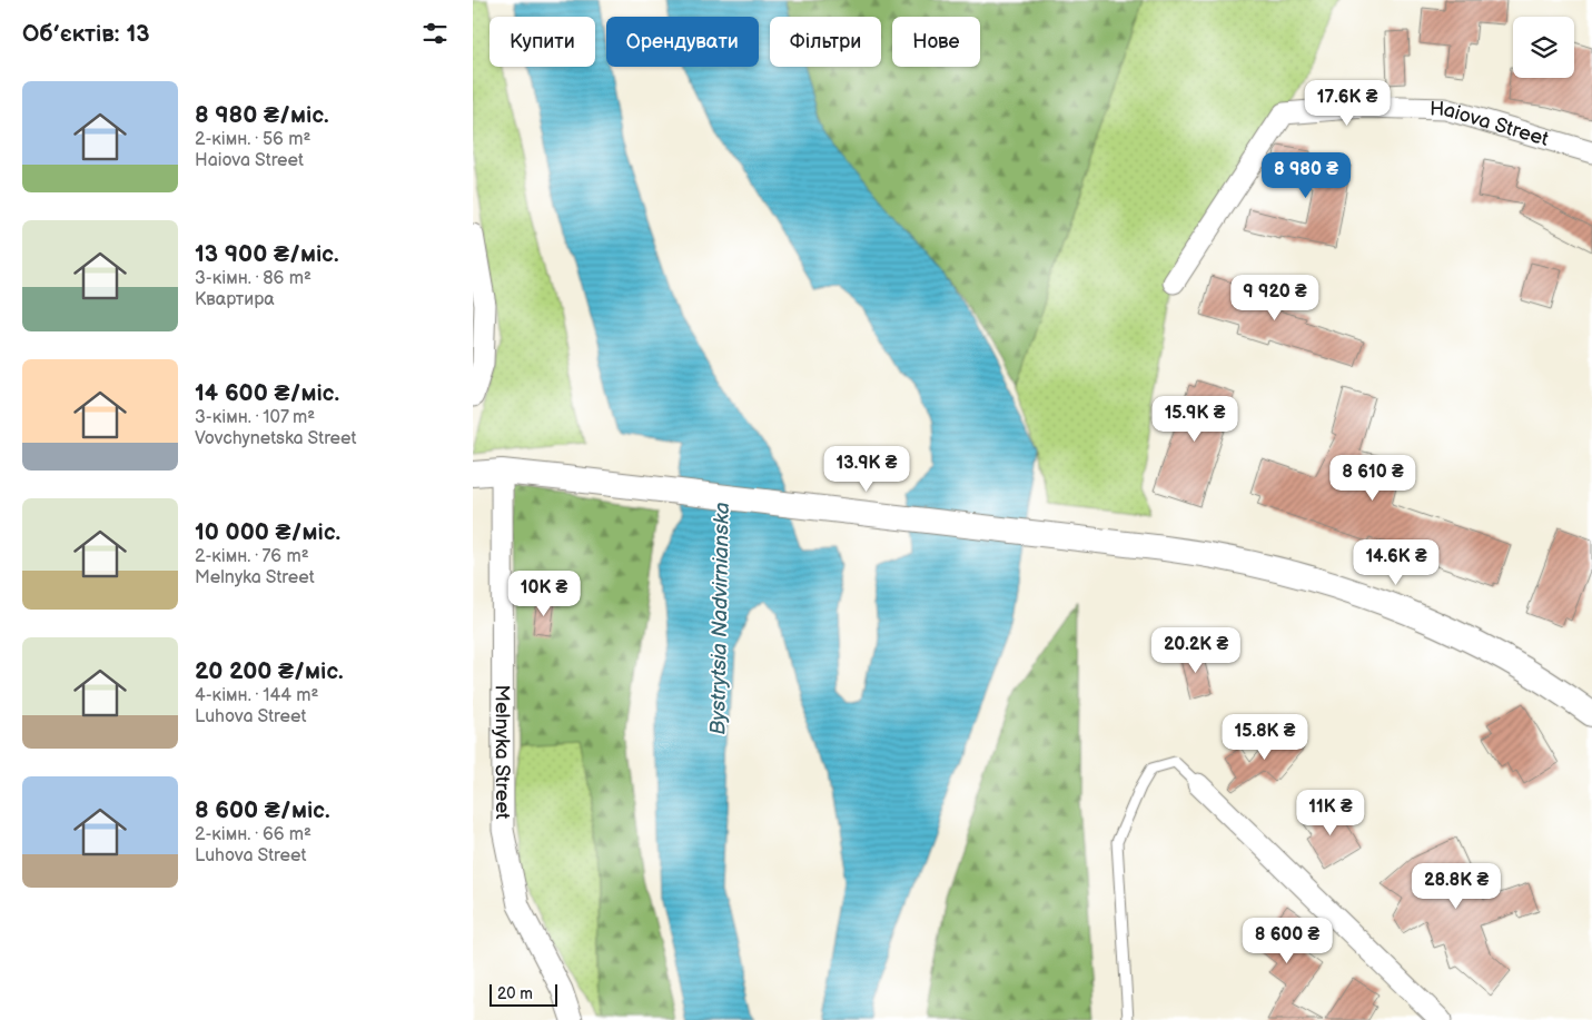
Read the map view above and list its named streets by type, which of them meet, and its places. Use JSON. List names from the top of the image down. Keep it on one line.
{"streets":{"street":["Haiova Street","Melnyka Street"]},"water":["Bystrytsia Nadvirnianska"],"scale_bar":"20 m","page":{"heading":"Об’єктів: 13","chip":["Купити","Орендувати","Фільтри","Нове"],"list":[{"name":"8 980 ₴/міс.","note":"2-кімн. · 56 m² · Haiova Street"},{"name":"13 900 ₴/міс.","note":"3-кімн. · 86 m² · Квартира"},{"name":"14 600 ₴/міс.","note":"3-кімн. · 107 m² · Vovchynetska Street"},{"name":"10 000 ₴/міс.","note":"2-кімн. · 76 m² · Melnyka Street"},{"name":"20 200 ₴/міс.","note":"4-кімн. · 144 m² · Luhova Street"},{"name":"8 600 ₴/міс.","note":"2-кімн. · 66 m² · Luhova Street"}],"price":["17.6K ₴","8 980 ₴","9 920 ₴","15.9K ₴","13.9K ₴","8 610 ₴","14.6K ₴","10K ₴","20.2K ₴","15.8K ₴","11K ₴","28.8K ₴","8 600 ₴"],"scale":"20 m"}}
